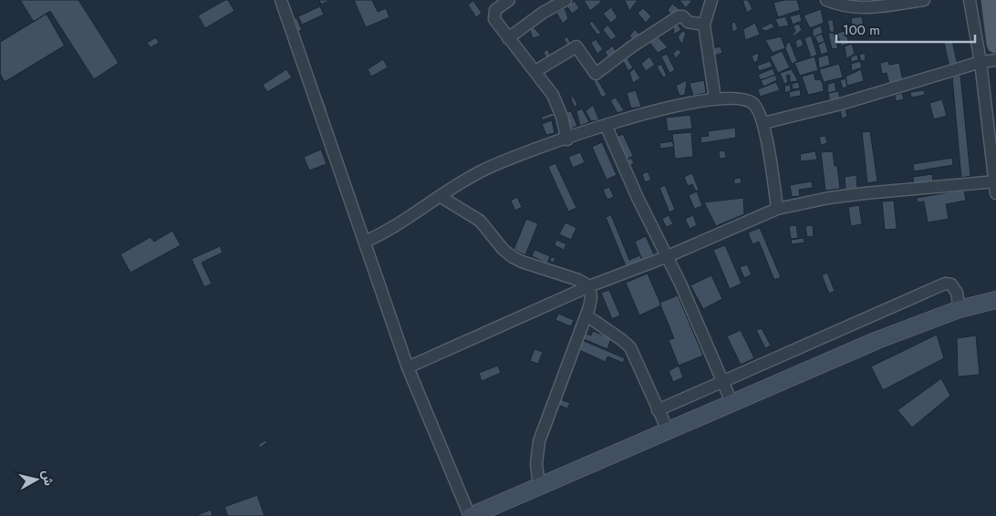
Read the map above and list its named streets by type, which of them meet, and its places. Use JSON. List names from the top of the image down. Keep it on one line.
{"scale_bar":"100 m","north":"right"}
